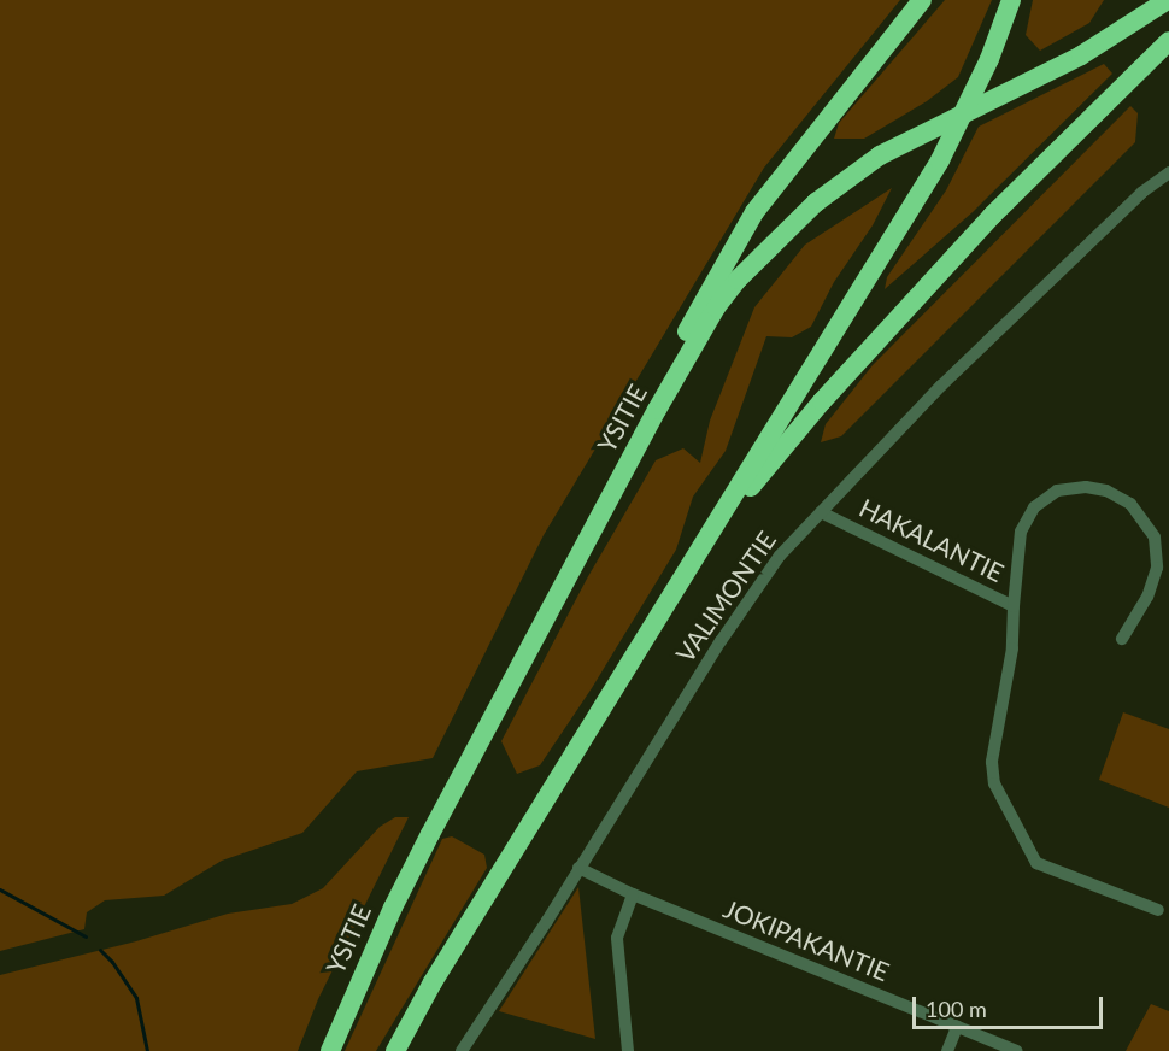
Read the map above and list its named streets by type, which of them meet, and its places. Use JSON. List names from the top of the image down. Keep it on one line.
{"streets":{"highway":["YSITIE"],"street":["HAKALANTIE","VALIMONTIE","JOKIPAKANTIE"]},"crossings":[["HAKALANTIE","VALIMONTIE"],["VALIMONTIE","JOKIPAKANTIE"]],"scale_bar":"100 m"}
